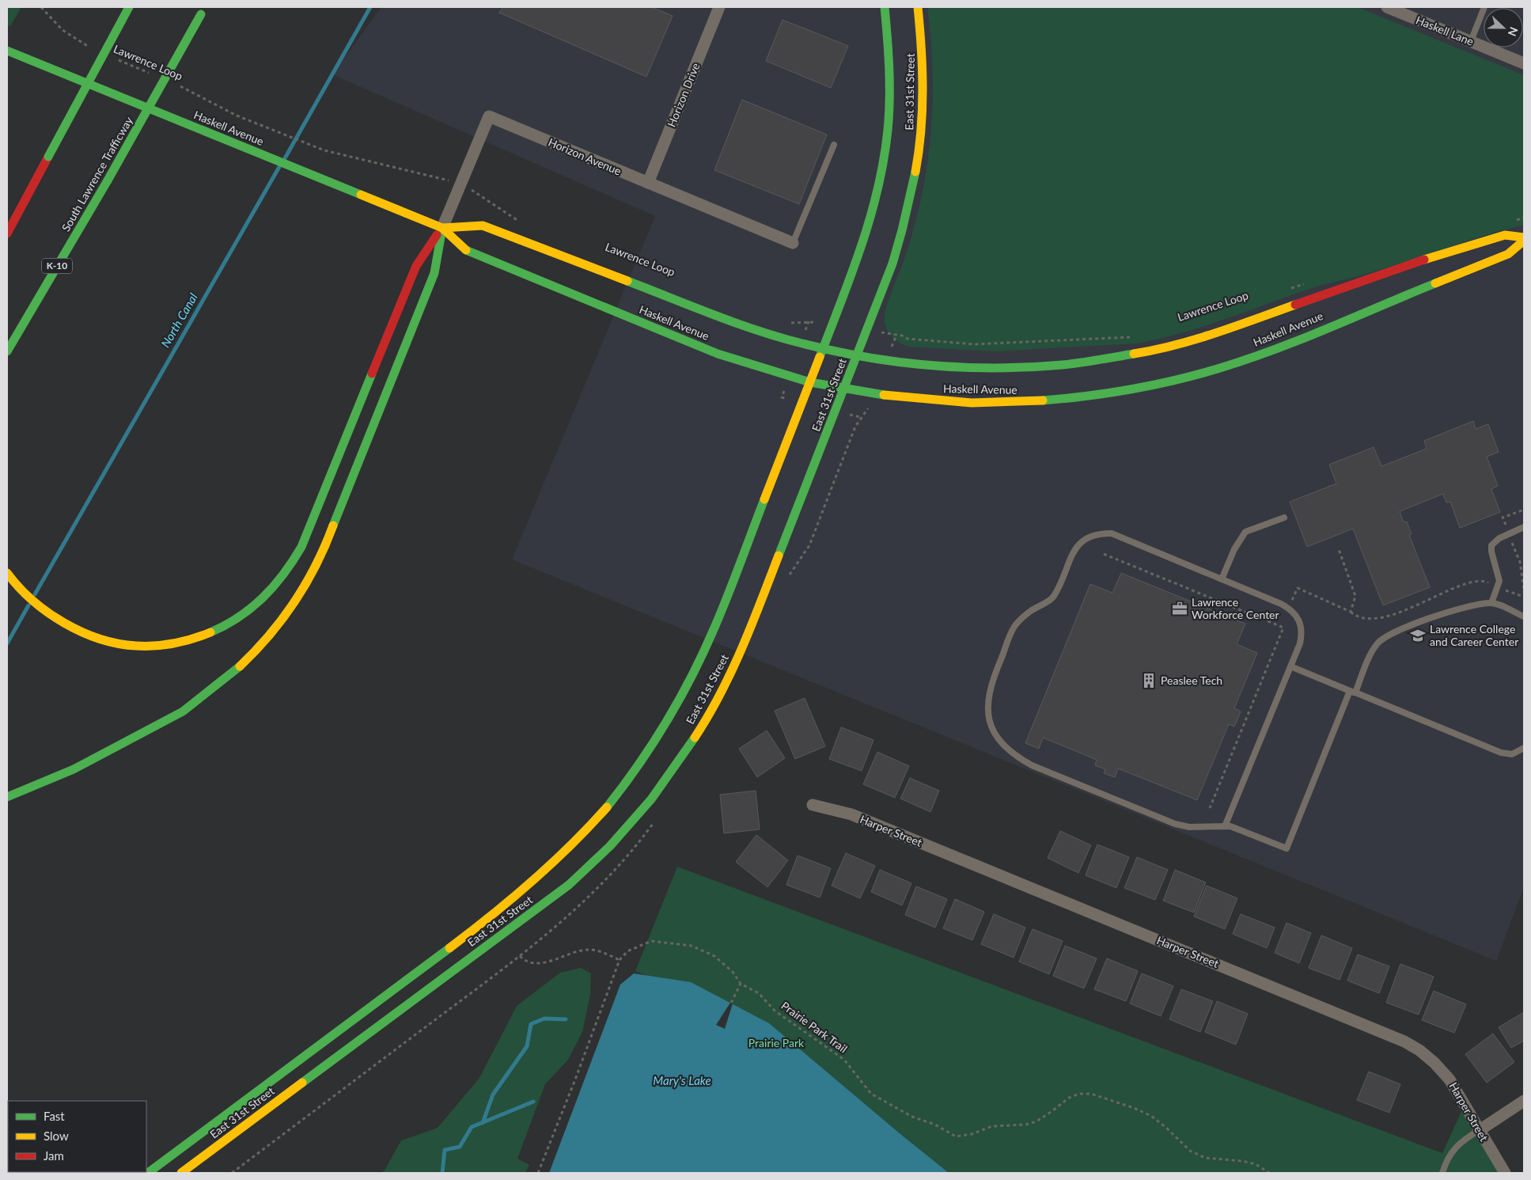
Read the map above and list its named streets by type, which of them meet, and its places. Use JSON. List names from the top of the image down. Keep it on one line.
{"streets":{"main road":["East 31st Street","Haskell Avenue","South Lawrence Trafficway","K-10"],"street":["Haskell Lane","Horizon Drive","Horizon Avenue","Harper Street"],"path":["Lawrence Loop","Prairie Park Trail"]},"crossings":[["East 31st Street","Haskell Avenue"],["Horizon Drive","Horizon Avenue"],["Haskell Avenue","Horizon Avenue"]],"water":["North Canal","Mary's Lake"],"parks":["Prairie Park"],"places":{"office":["Lawrence Workforce Center"],"school or university":["Lawrence College and Career Center"],"building":["Peaslee Tech"]},"legend":["Fast","Slow","Jam"],"north":"right"}
